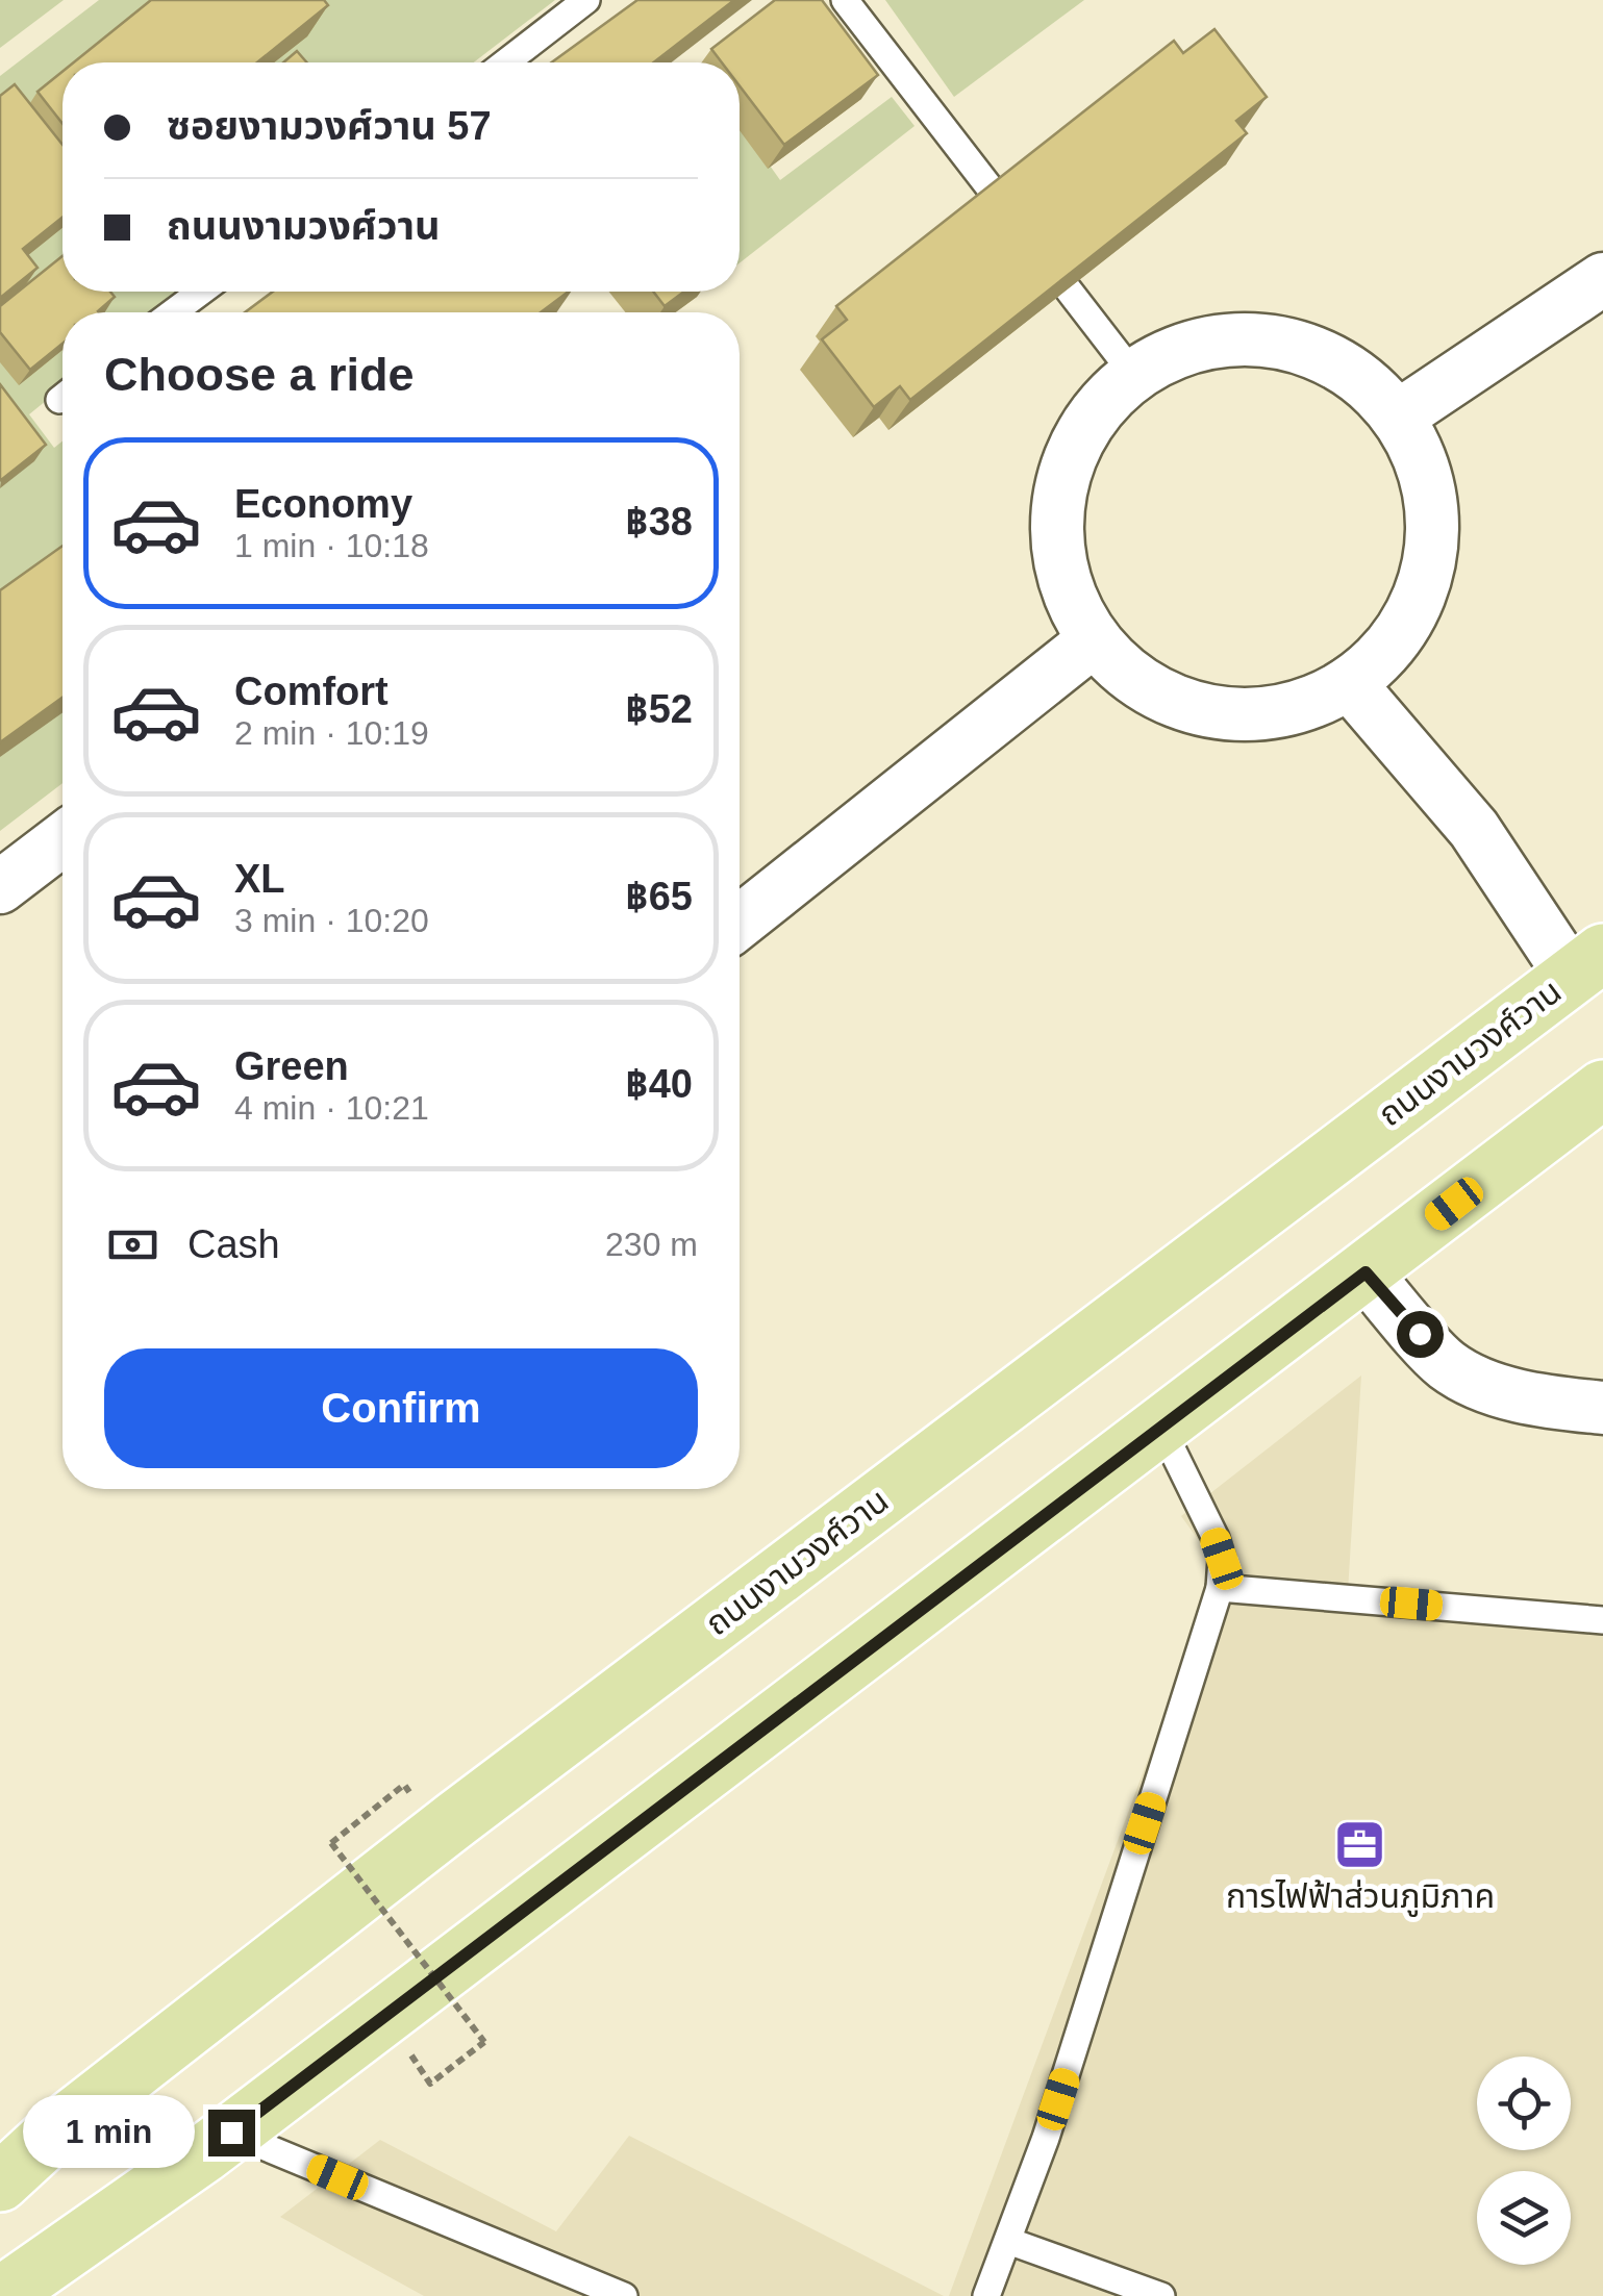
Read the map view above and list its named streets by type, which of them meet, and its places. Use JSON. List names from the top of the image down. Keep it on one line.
{"streets":{"main road":["ถนนงามวงศ์วาน"]},"places":{"office":["การไฟฟ้าส่วนภูมิภาค"]},"page":{"banner":["ซอยงามวงศ์วาน 57","ถนนงามวงศ์วาน"],"heading":"Choose a ride","list":[{"name":"Economy","note":"1 min · 10:18","value":"฿38"},{"name":"Comfort","note":"2 min · 10:19","value":"฿52"},{"name":"XL","note":"3 min · 10:20","value":"฿65"},{"name":"Green","note":"4 min · 10:21","value":"฿40"}],"pay":["Cash","230 m"],"buttons":"Confirm","bubble":"1 min"}}
